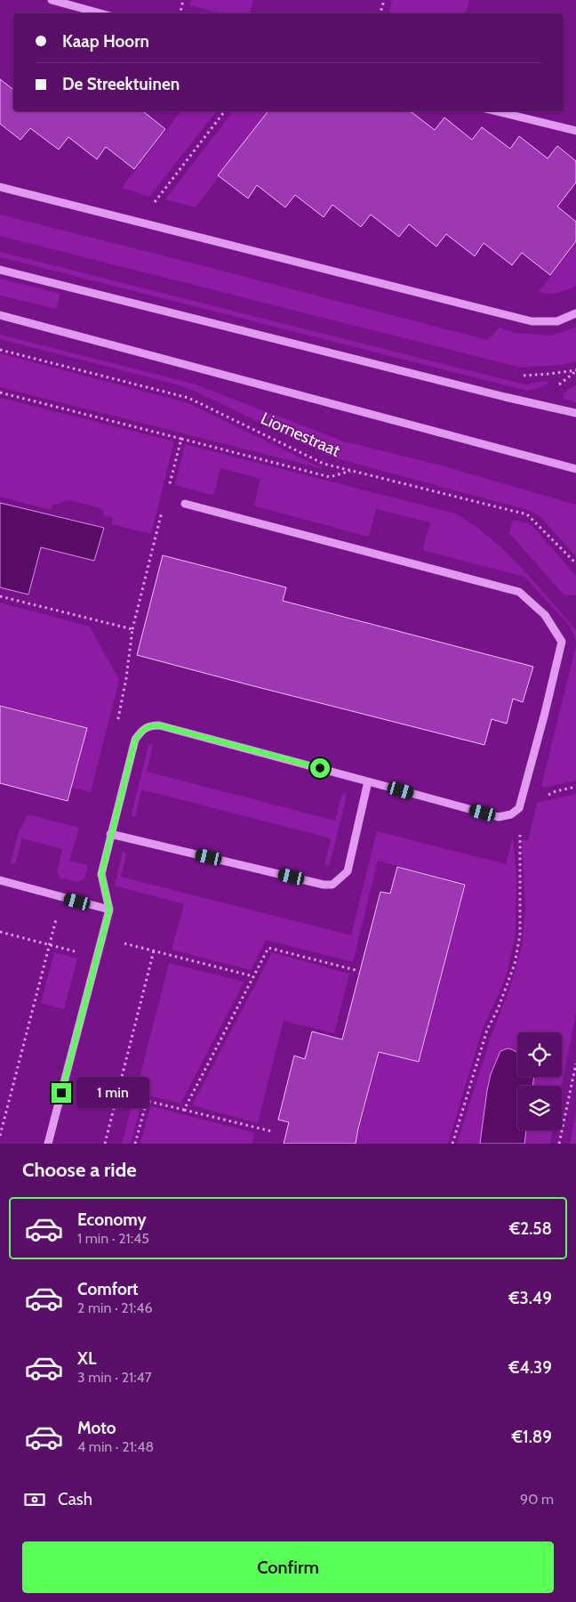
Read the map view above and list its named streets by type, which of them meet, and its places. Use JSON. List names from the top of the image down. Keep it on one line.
{"streets":{"street":["Liornestraat"]},"page":{"banner":["Kaap Hoorn","De Streektuinen"],"bubble":"1 min","heading":"Choose a ride","list":[{"name":"Economy","note":"1 min · 21:45","value":"€2.58"},{"name":"Comfort","note":"2 min · 21:46","value":"€3.49"},{"name":"XL","note":"3 min · 21:47","value":"€4.39"},{"name":"Moto","note":"4 min · 21:48","value":"€1.89"}],"pay":["Cash","90 m"],"buttons":"Confirm"}}
